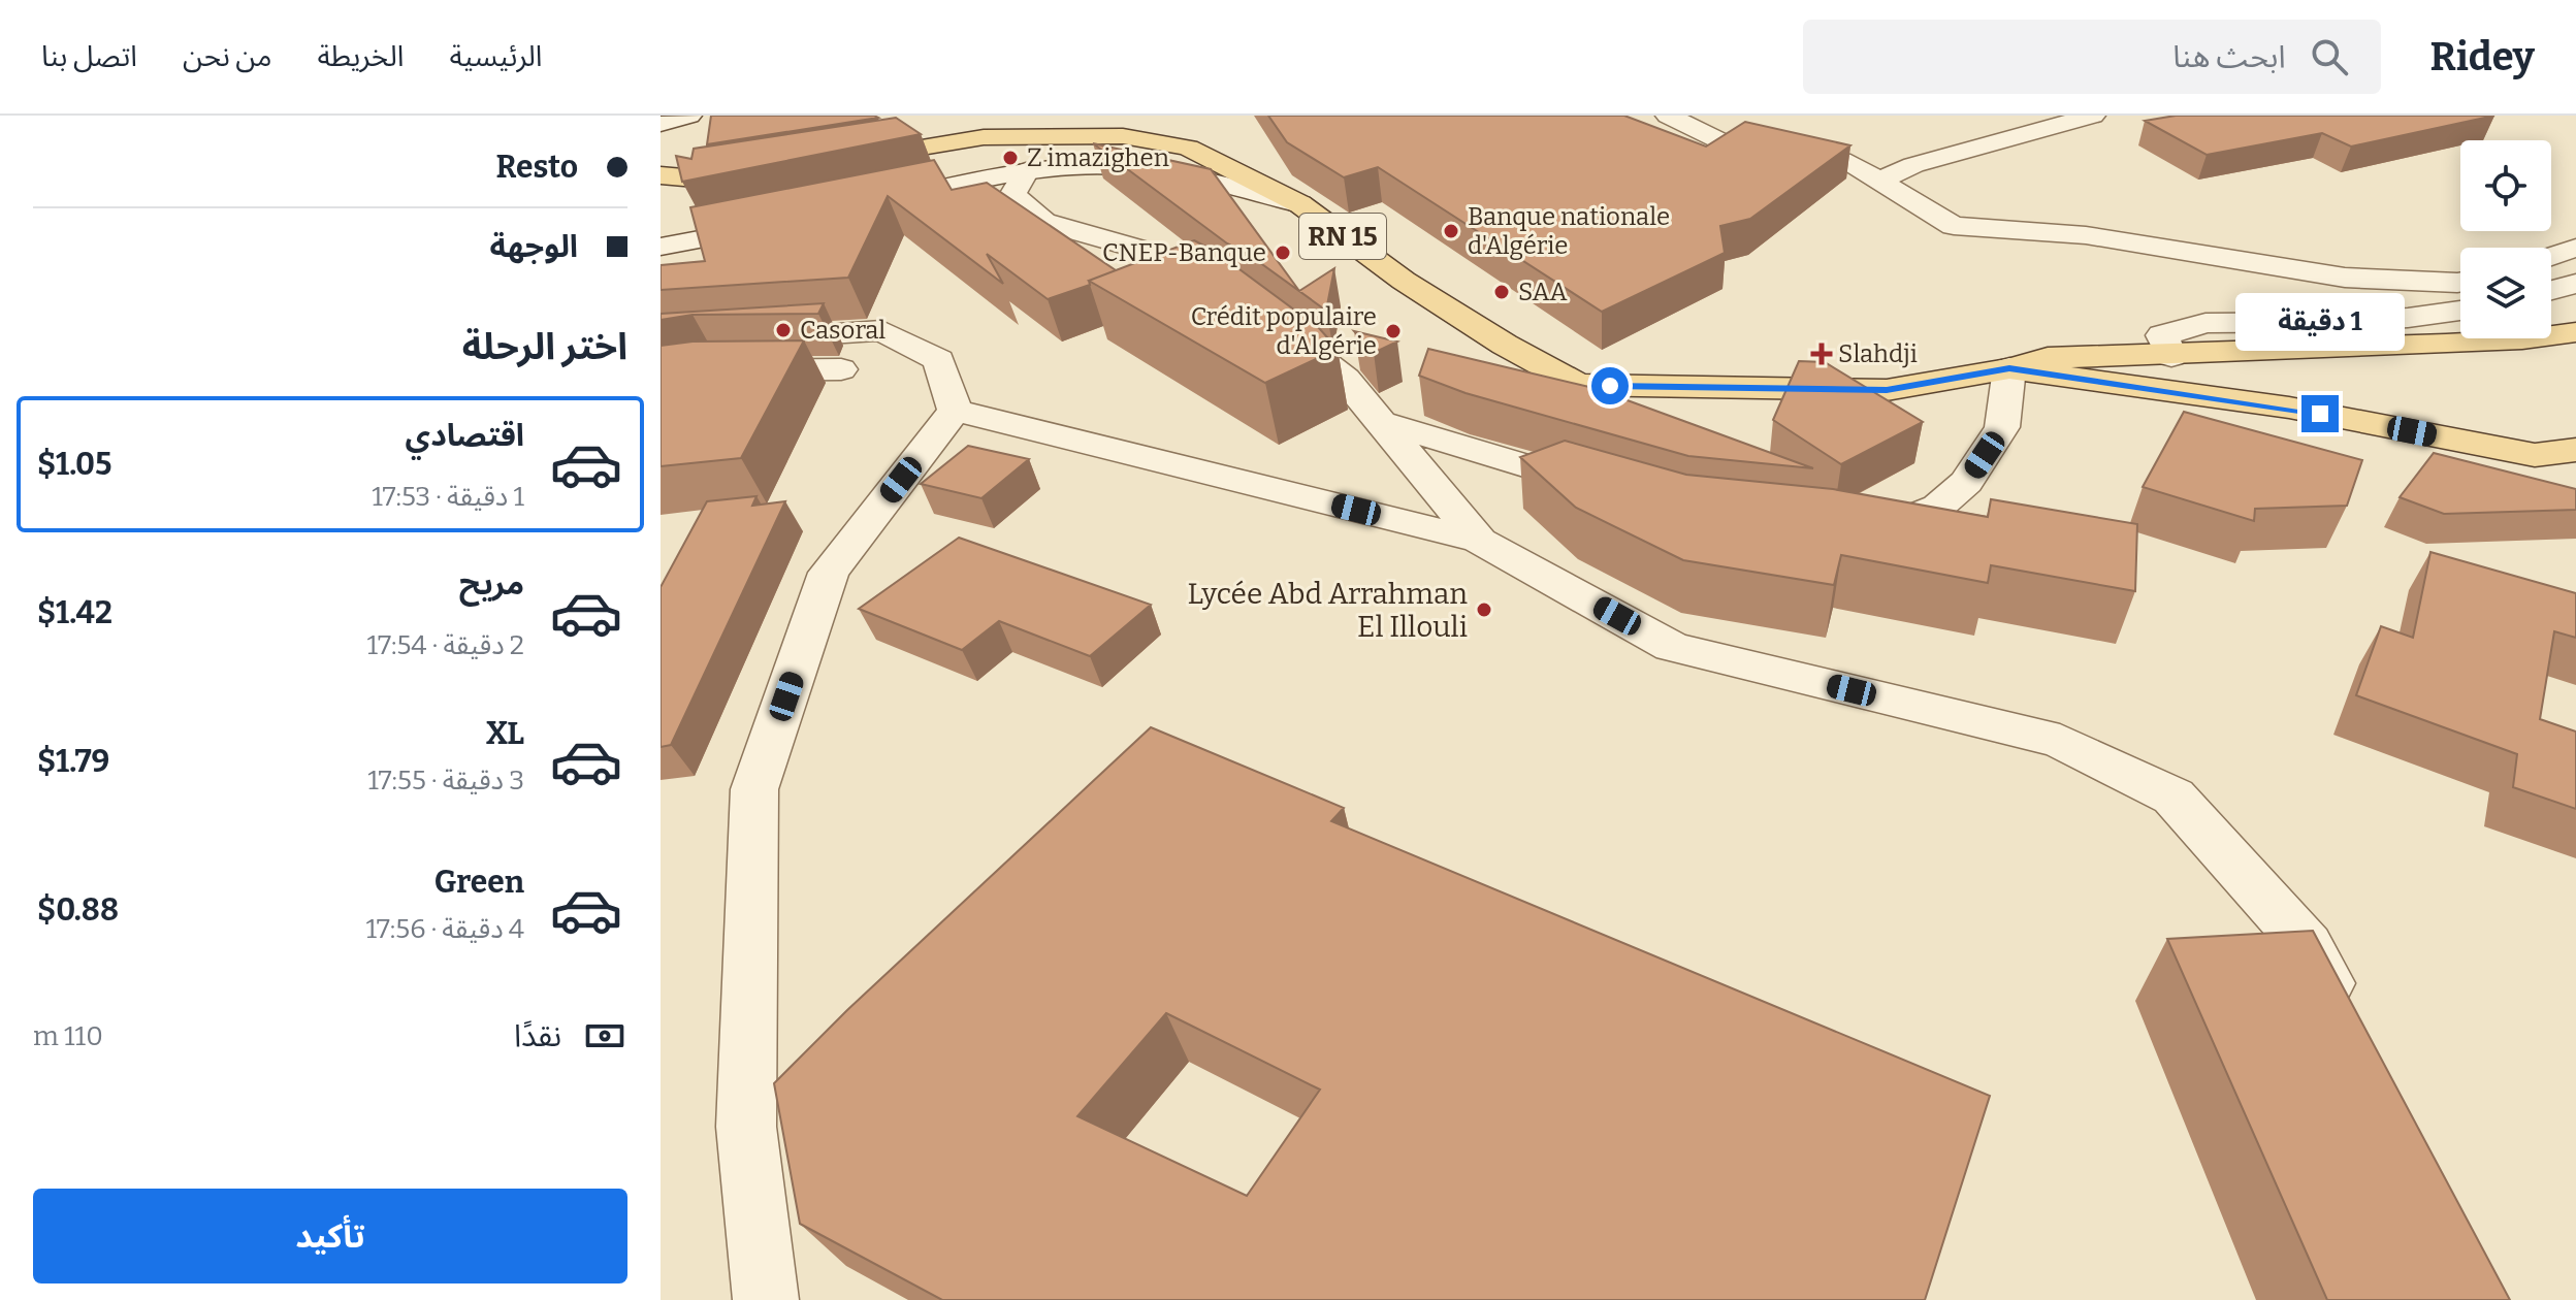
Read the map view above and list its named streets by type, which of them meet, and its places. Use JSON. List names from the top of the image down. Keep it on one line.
{"streets":{"main road":["RN 15"]},"places":{"other":["Z imazighen","Banque nationale d'Algérie","CNEP-Banque","SAA","Casoral","Crédit populaire d'Algérie","Lycée Abd Arrahman El Illouli"],"health":["Slahdji"]},"page":{"header":"Ridey","search":"ابحث هنا","nav":["الرئيسية","الخريطة","من نحن","اتصل بنا"],"banner":["Resto","الوجهة"],"bubble":"1 دقيقة","heading":"اختر الرحلة","list":[{"name":"اقتصادي","note":"1 دقيقة · 17:53","value":"$1.05"},{"name":"مريح","note":"2 دقيقة · 17:54","value":"$1.42"},{"name":"XL","note":"3 دقيقة · 17:55","value":"$1.79"},{"name":"Green","note":"4 دقيقة · 17:56","value":"$0.88"}],"pay":["نقدًا","110 m"],"buttons":"تأكيد"}}
